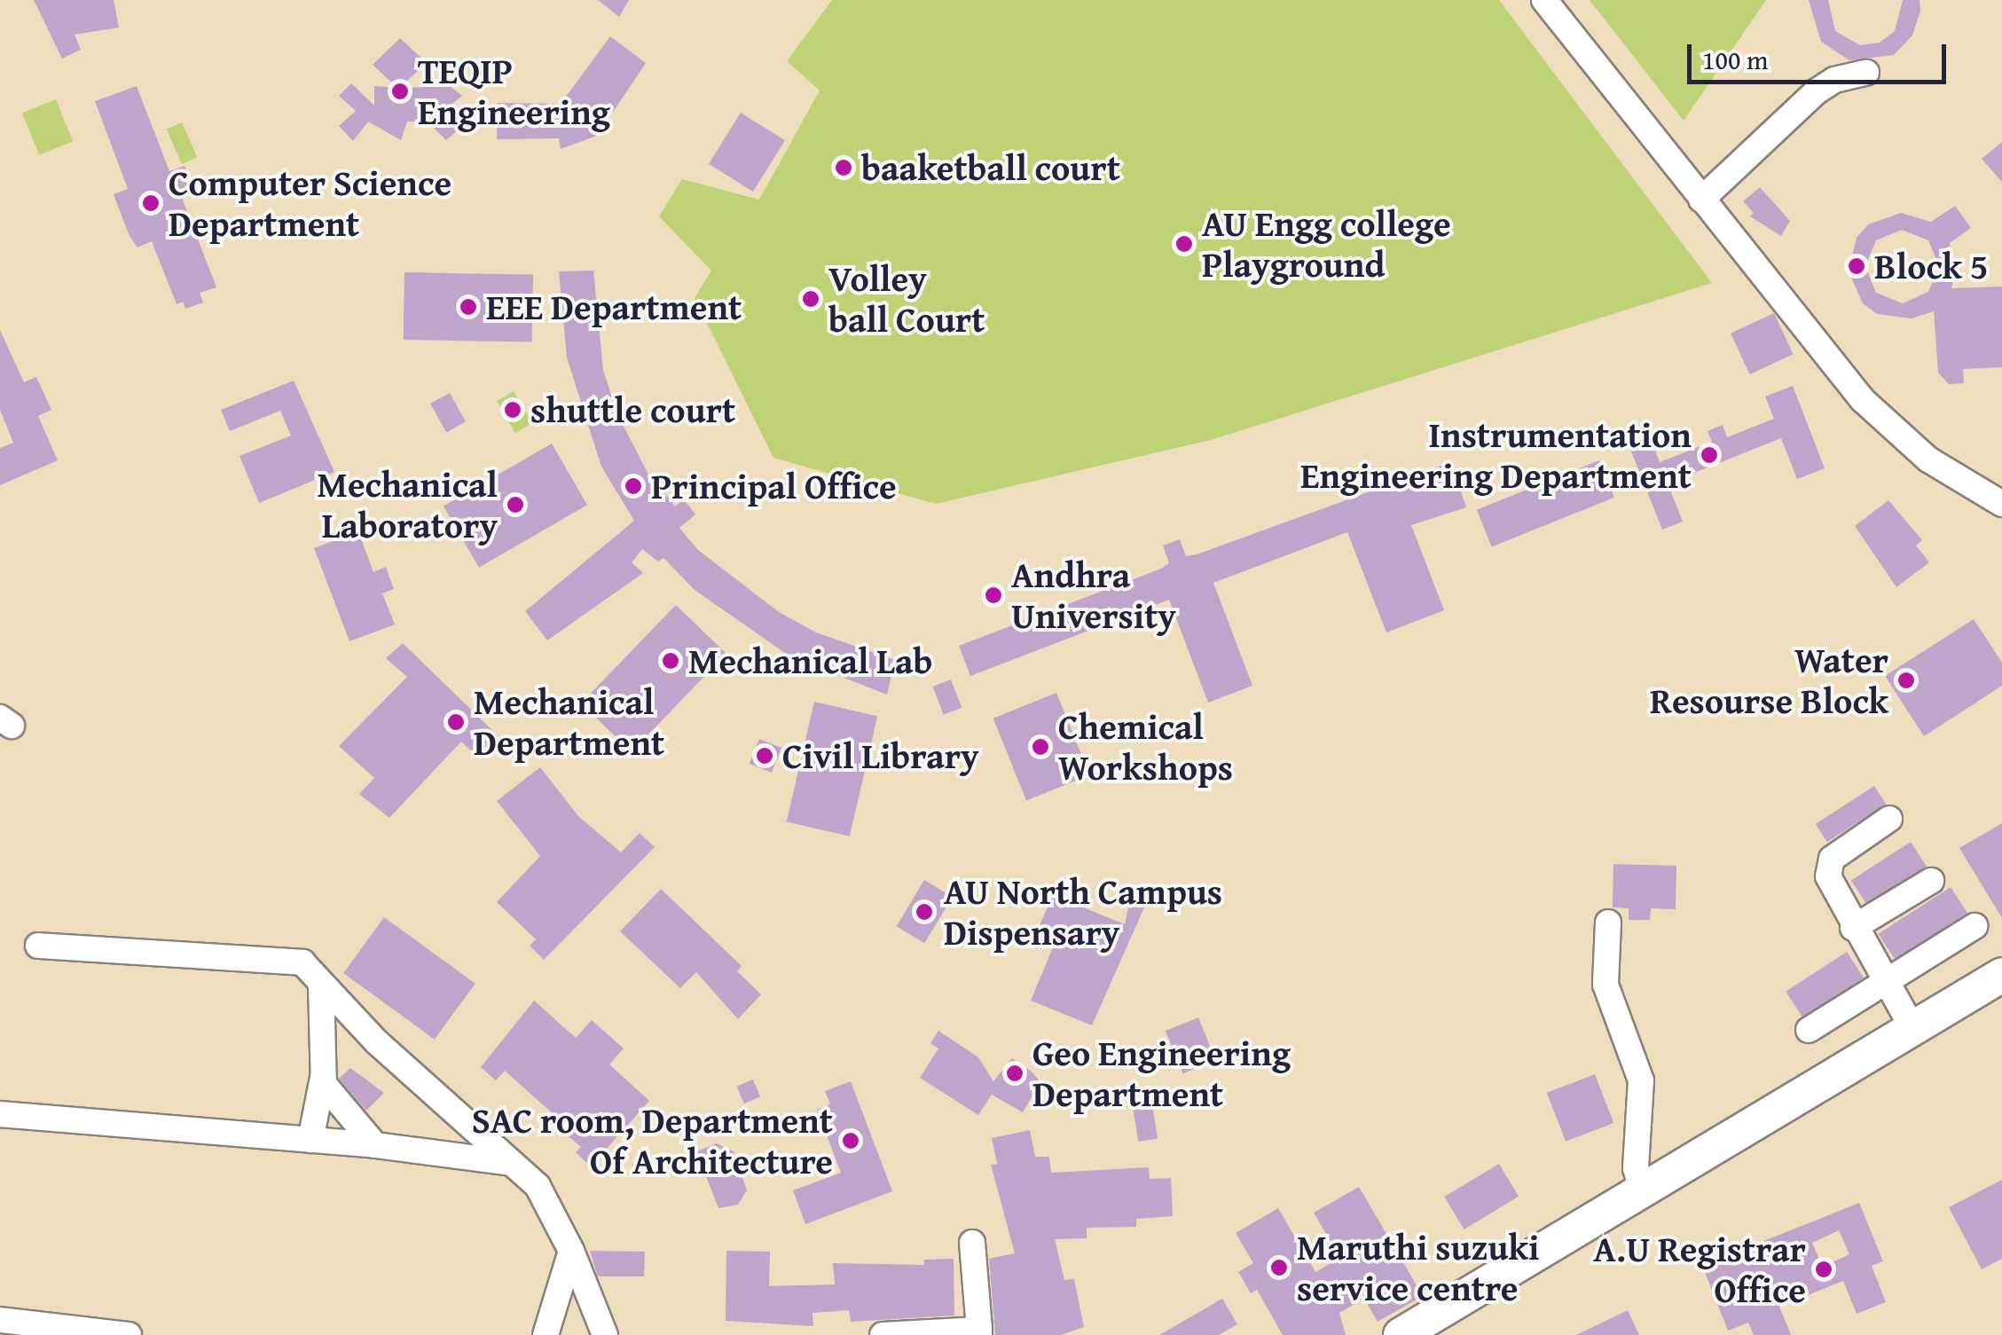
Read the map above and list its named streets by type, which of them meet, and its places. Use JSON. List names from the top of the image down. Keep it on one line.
{"places":["TEQIP Engineering","baaketball court","Computer Science Department","AU Engg college Playground","Block 5","Volley ball Court","EEE Department","shuttle court","Instrumentation Engineering Department","Principal Office","Mechanical Laboratory","Andhra University","Mechanical Lab","Water Resourse Block","Mechanical Department","Chemical Workshops","Civil Library","AU North Campus Dispensary","Geo Engineering Department","SAC room, Department Of Architecture","Maruthi suzuki service centre","A.U Registrar Office"],"scale_bar":"100 m"}
